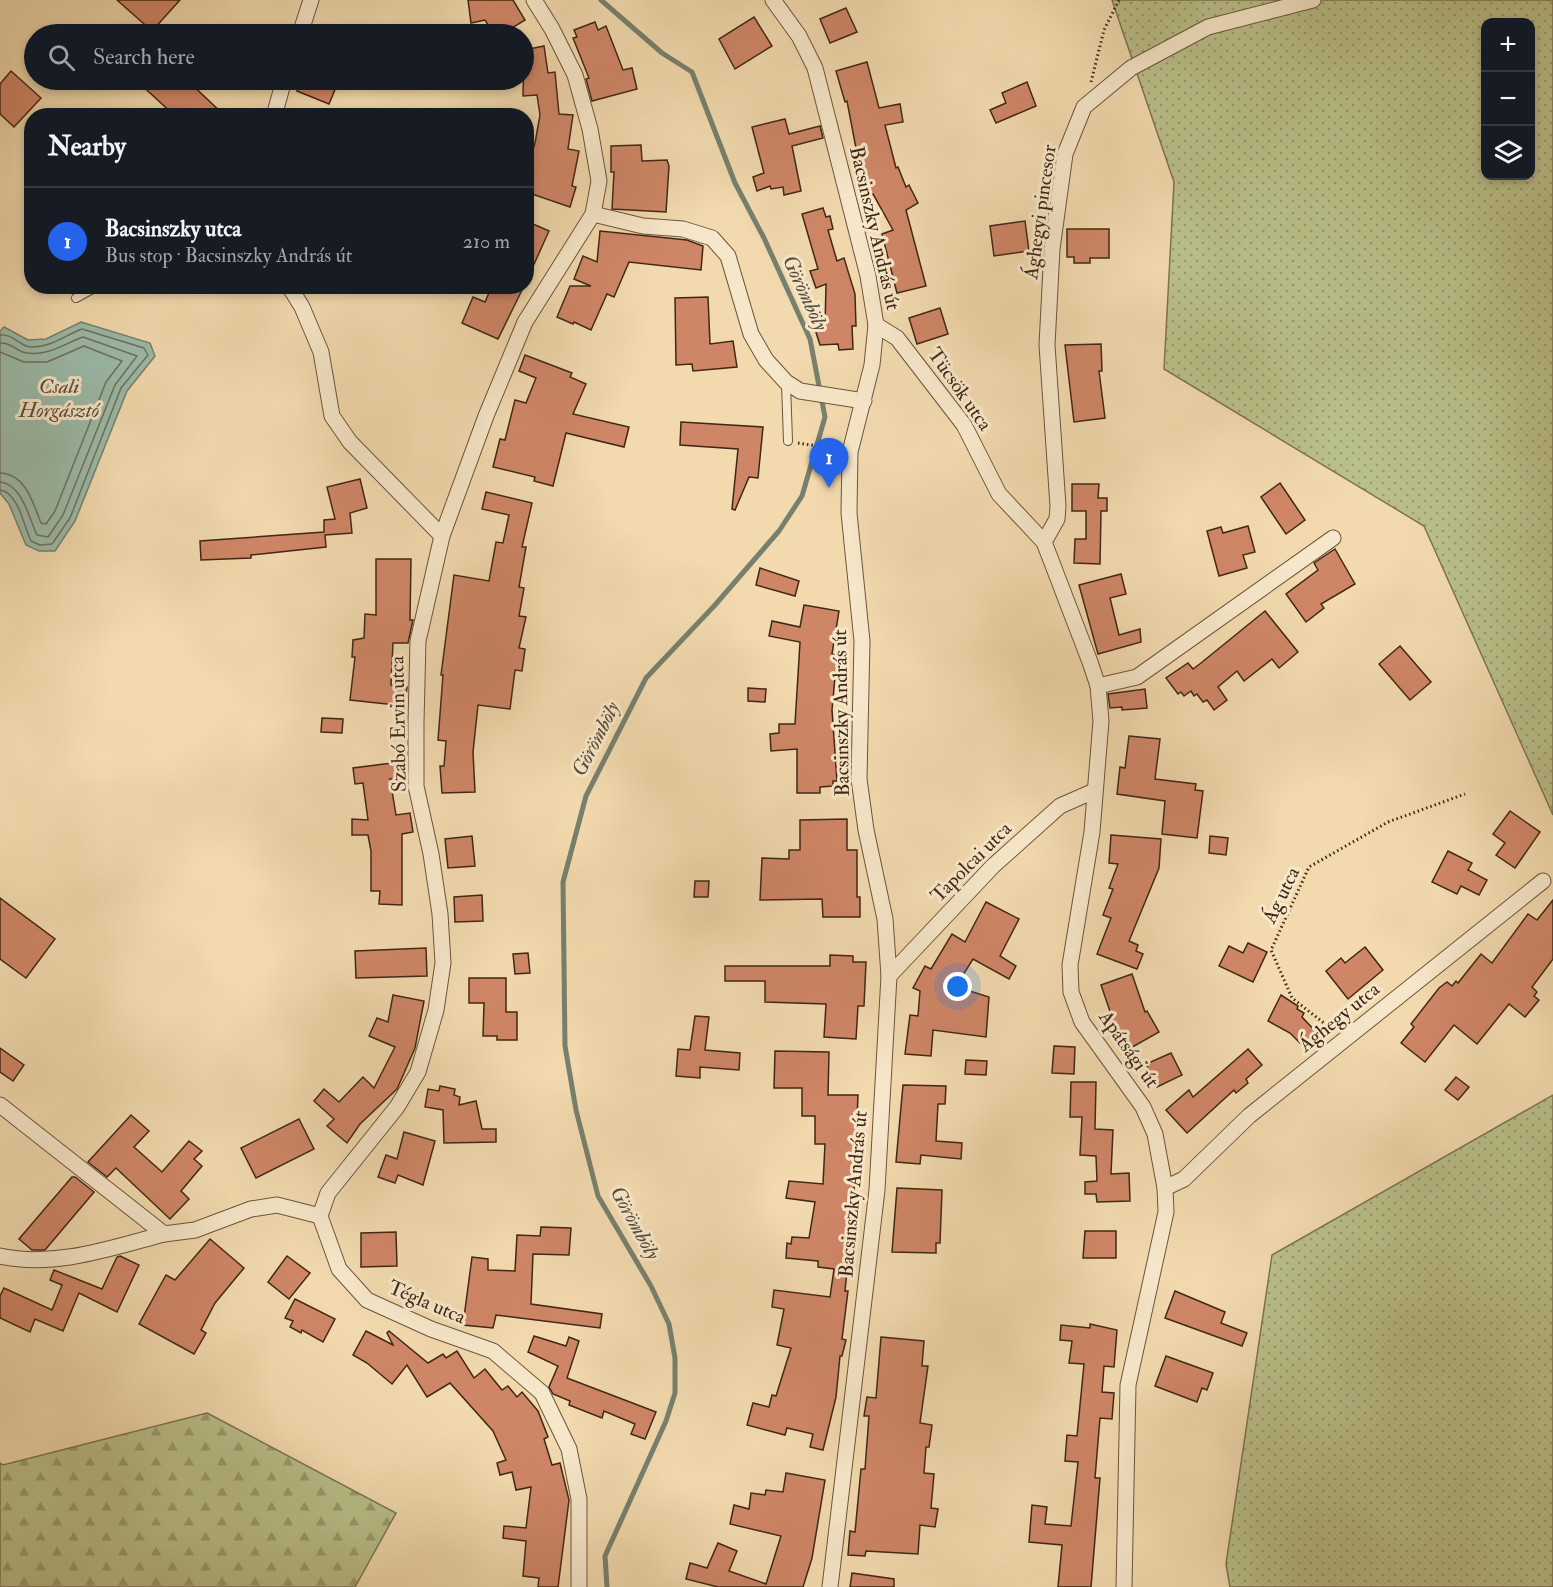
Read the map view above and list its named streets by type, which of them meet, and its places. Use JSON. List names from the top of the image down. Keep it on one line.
{"streets":{"street":["Ághegyi pincesor","Bacsinszky András út","Tücsök utca","Szabó Ervin utca","Tapolcai utca","Ághegy utca","Apátsági út","Tégla utca"],"path":["Ág utca"]},"crossings":[["Ághegyi pincesor","Tücsök utca"],["Ághegyi pincesor","Apátsági út"],["Bacsinszky András út","Tücsök utca"],["Bacsinszky András út","Tapolcai utca"],["Tücsök utca","Apátsági út"],["Szabó Ervin utca","Tégla utca"],["Tapolcai utca","Apátsági út"],["Ág utca","Ághegy utca"],["Ághegy utca","Apátsági út"]],"water":["Görömböly","Csali Horgásztó"],"page":{"map_buttons":["+","−"],"search":"Search here","heading":"Nearby","list":[{"mark":"1","name":"Bacsinszky utca","note":"Bus stop · Bacsinszky András út","value":"210 m"}],"pins":"1"}}
